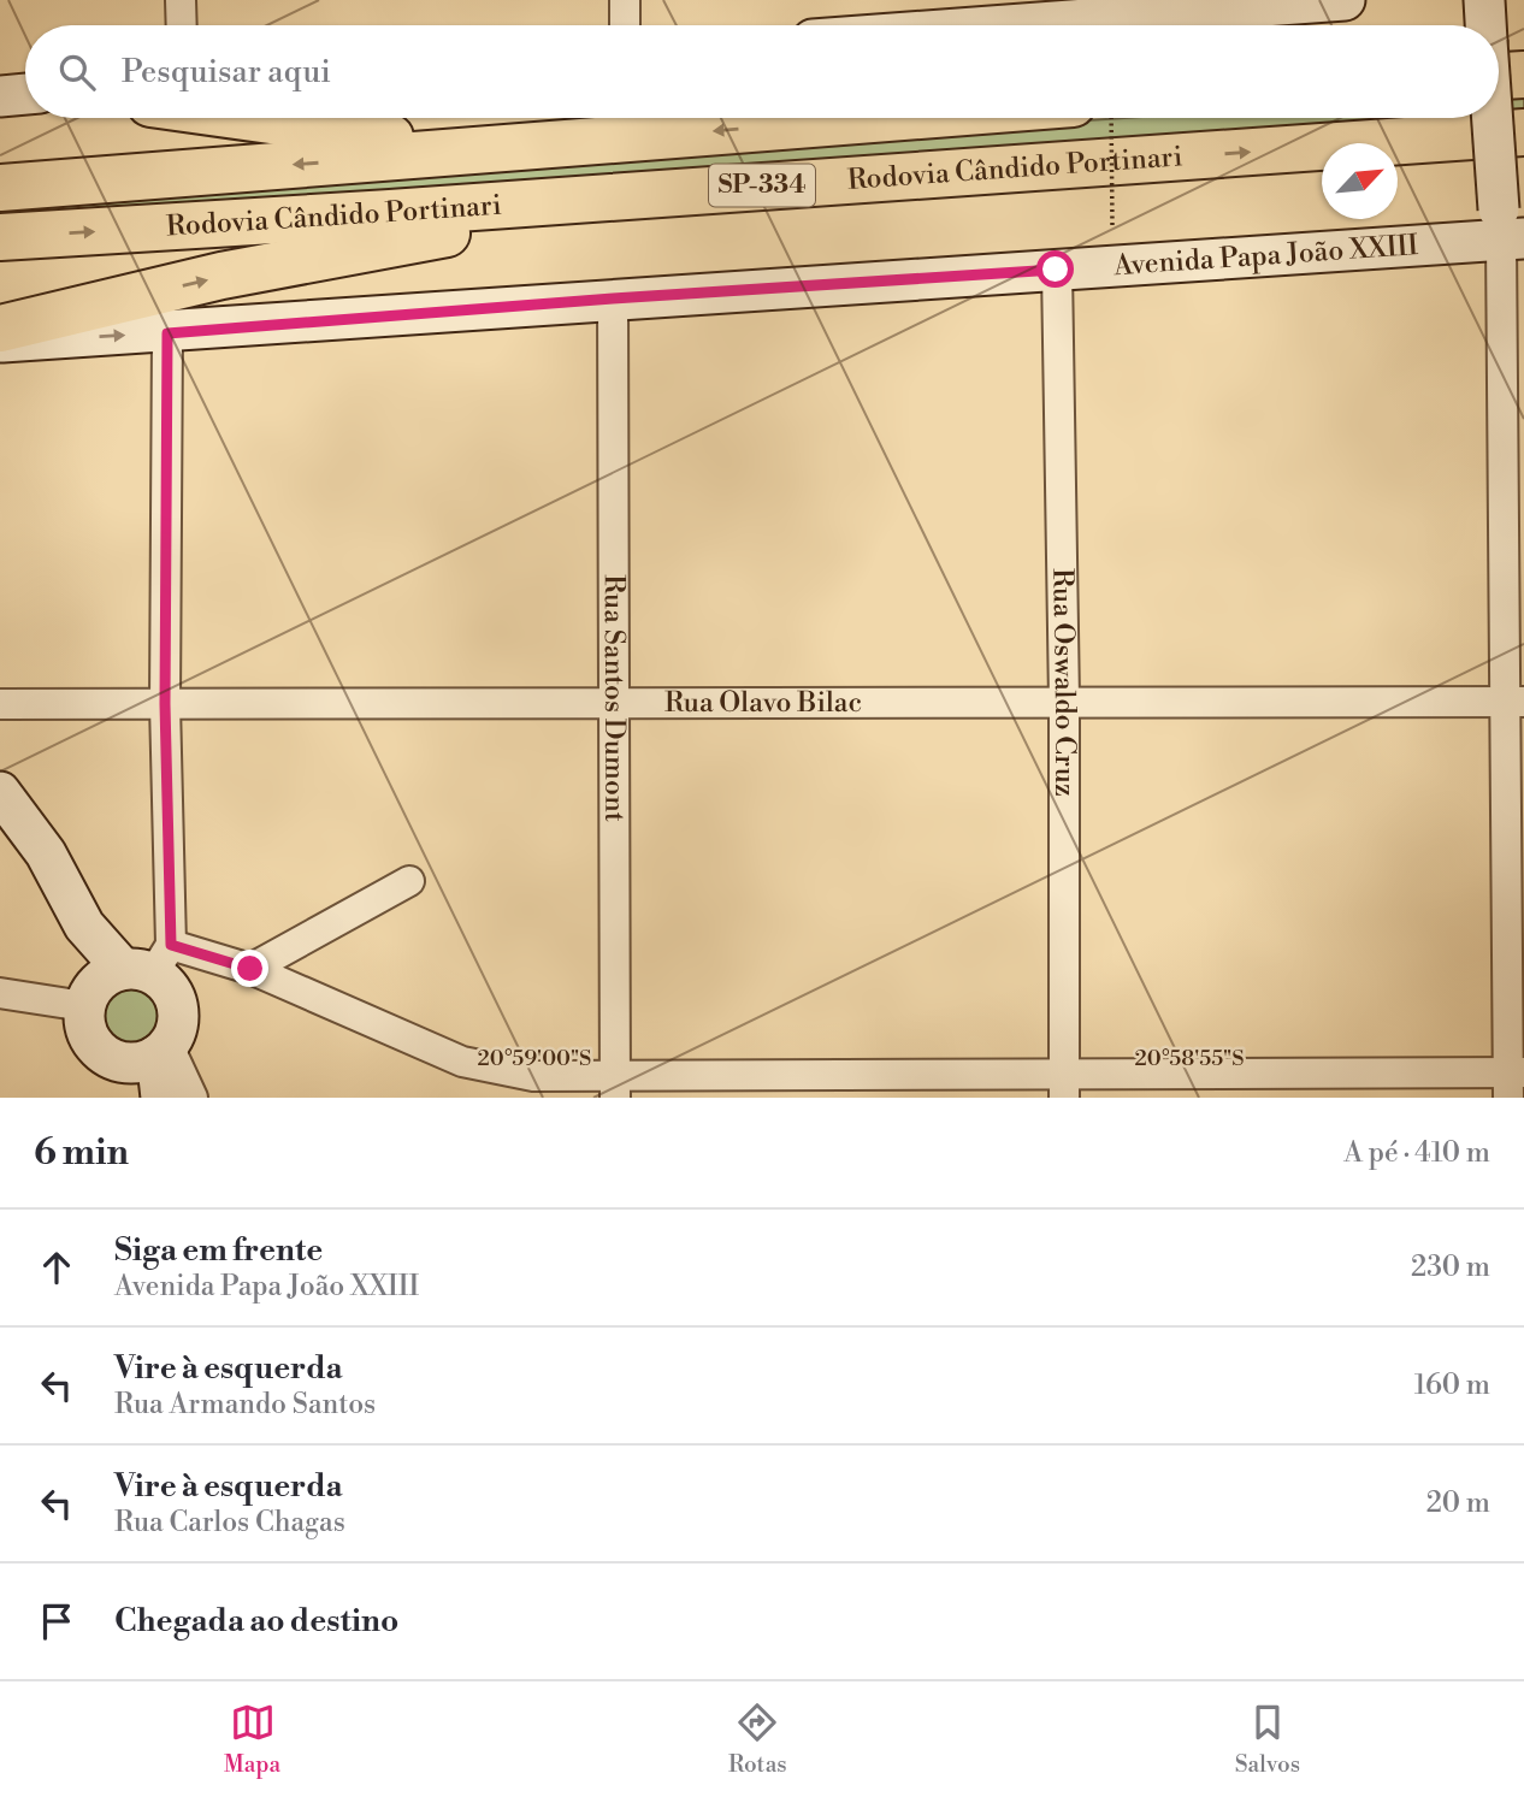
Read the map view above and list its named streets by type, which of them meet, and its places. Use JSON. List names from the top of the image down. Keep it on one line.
{"streets":{"highway":["Rodovia Cândido Portinari","SP-334"],"main road":["Avenida Papa João XXIII"],"street":["Rua Oswaldo Cruz","Rua Santos Dumont","Rua Olavo Bilac"]},"crossings":[["Avenida Papa João XXIII","Rua Oswaldo Cruz"],["Avenida Papa João XXIII","Rua Santos Dumont"],["Rua Oswaldo Cruz","Rua Olavo Bilac"],["Rua Santos Dumont","Rua Olavo Bilac"]],"north":"top right","page":{"search":"Pesquisar aqui","heading":["6 min","A pé · 410 m"],"list":[["Siga em frente","Avenida Papa João XXIII","230 m"],["Vire à esquerda","Rua Armando Santos","160 m"],["Vire à esquerda","Rua Carlos Chagas","20 m"],"Chegada ao destino"],"nav":["Mapa","Rotas","Salvos"]},"coordinates":["20°59'00\"S","20°58'55\"S"]}
